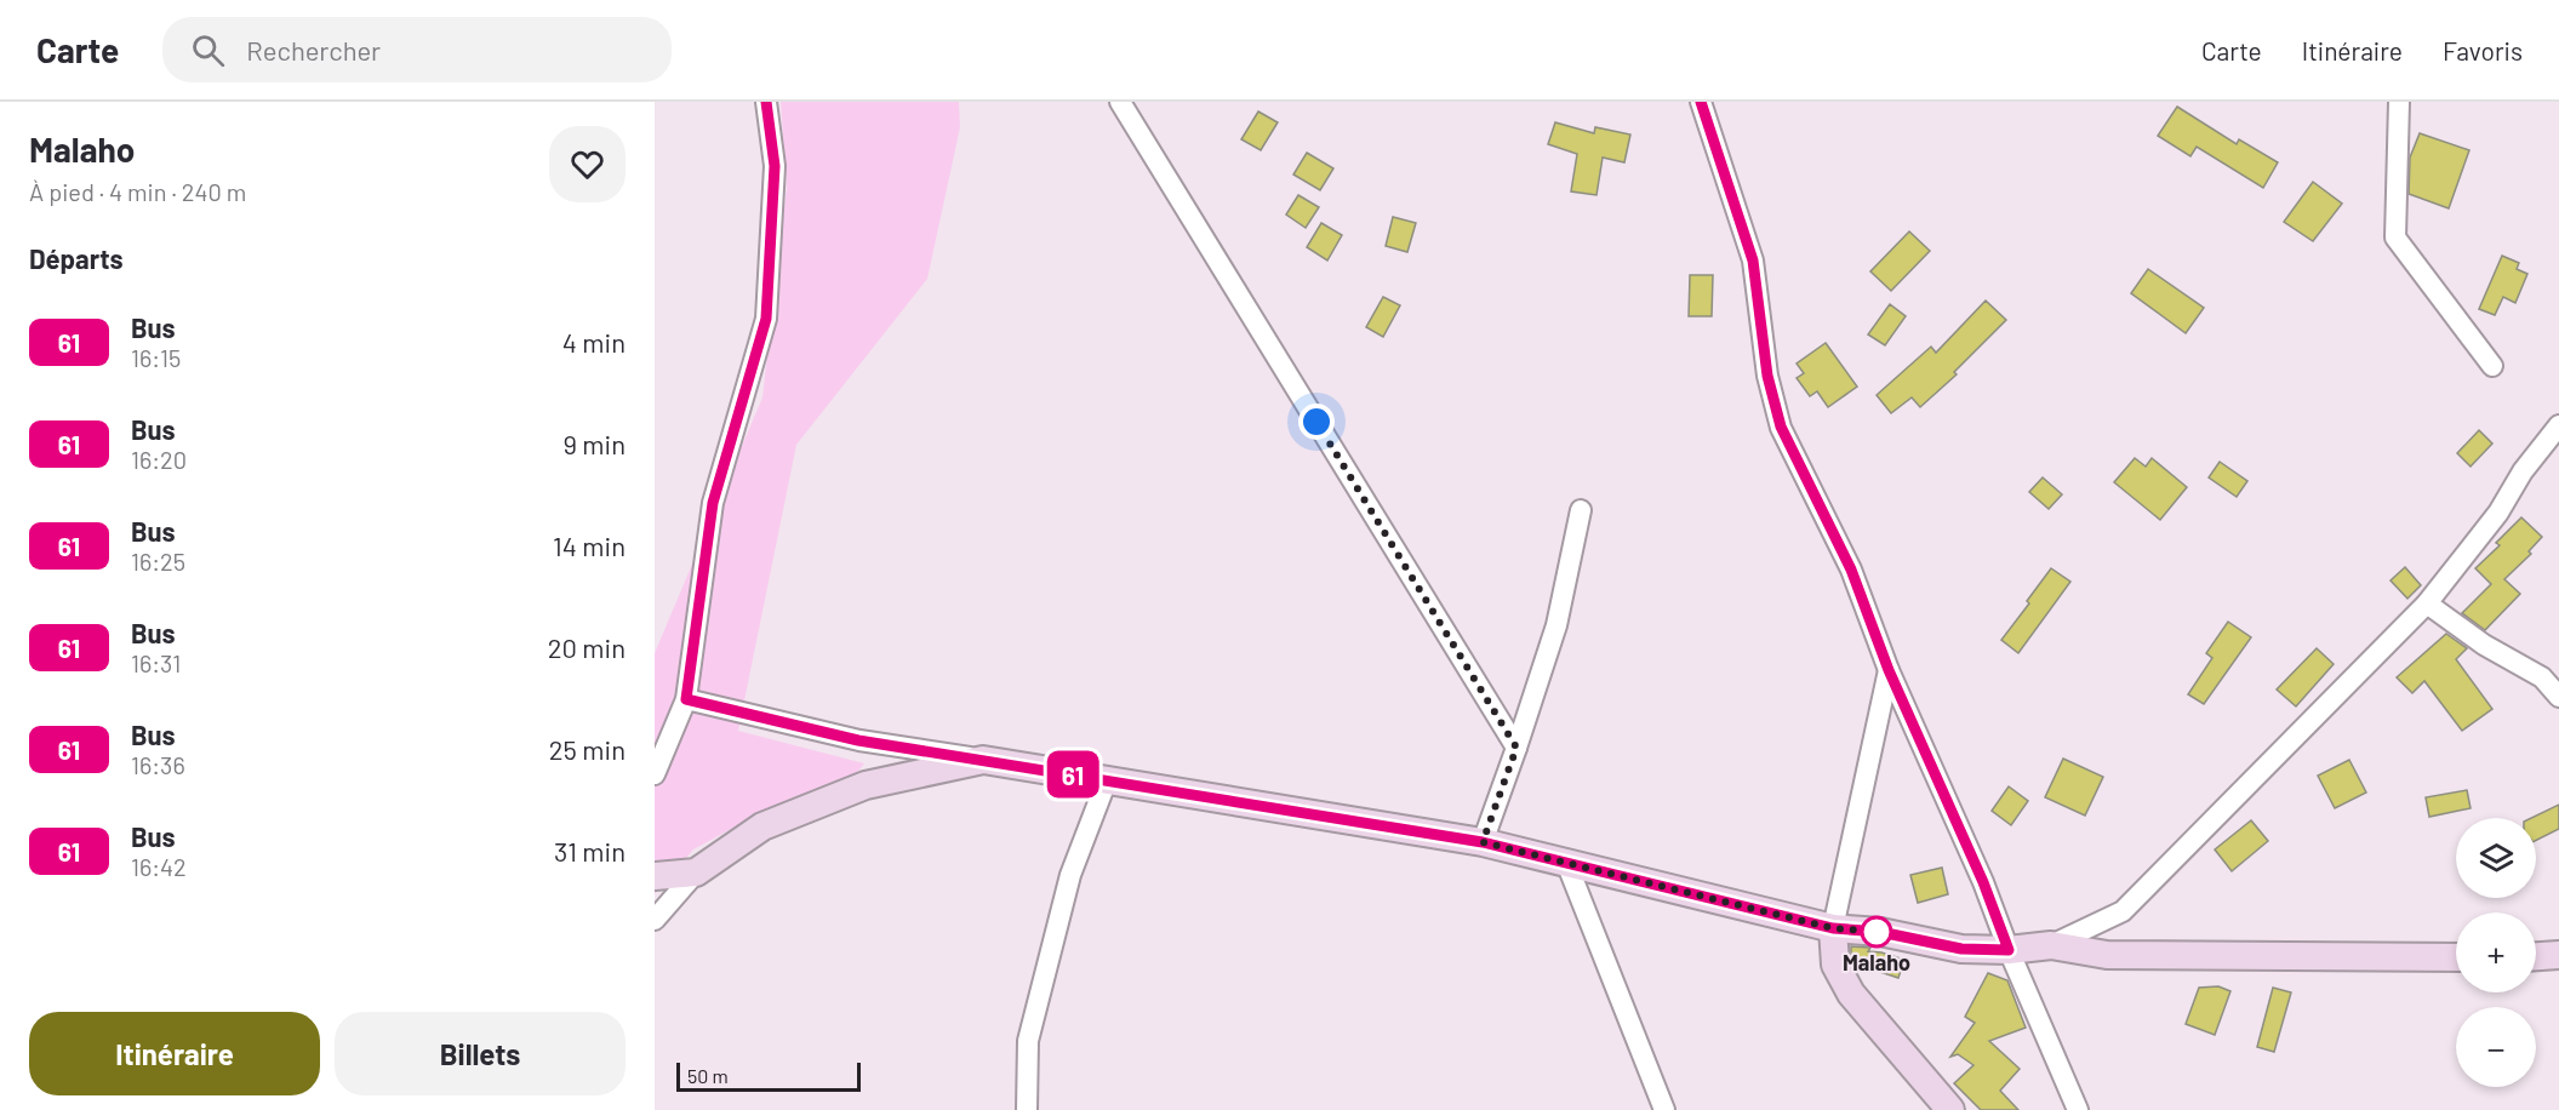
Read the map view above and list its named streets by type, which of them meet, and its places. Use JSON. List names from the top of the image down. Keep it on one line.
{"places":["Malaho"],"lines":["bus line 61"],"scale_bar":"50 m","page":{"header":"Carte","search":"Rechercher","nav":["Carte","Itinéraire","Favoris"],"heading":[["Malaho","À pied · 4 min · 240 m"],"Départs"],"on_map":"61","list":[{"mark":"61","name":"Bus","note":"16:15","value":"4 min"},{"mark":"61","name":"Bus","note":"16:20","value":"9 min"},{"mark":"61","name":"Bus","note":"16:25","value":"14 min"},{"mark":"61","name":"Bus","note":"16:31","value":"20 min"},{"mark":"61","name":"Bus","note":"16:36","value":"25 min"},{"mark":"61","name":"Bus","note":"16:42","value":"31 min"}],"map_buttons":["+","−"],"buttons":["Itinéraire","Billets"],"scale":"50 m"}}
